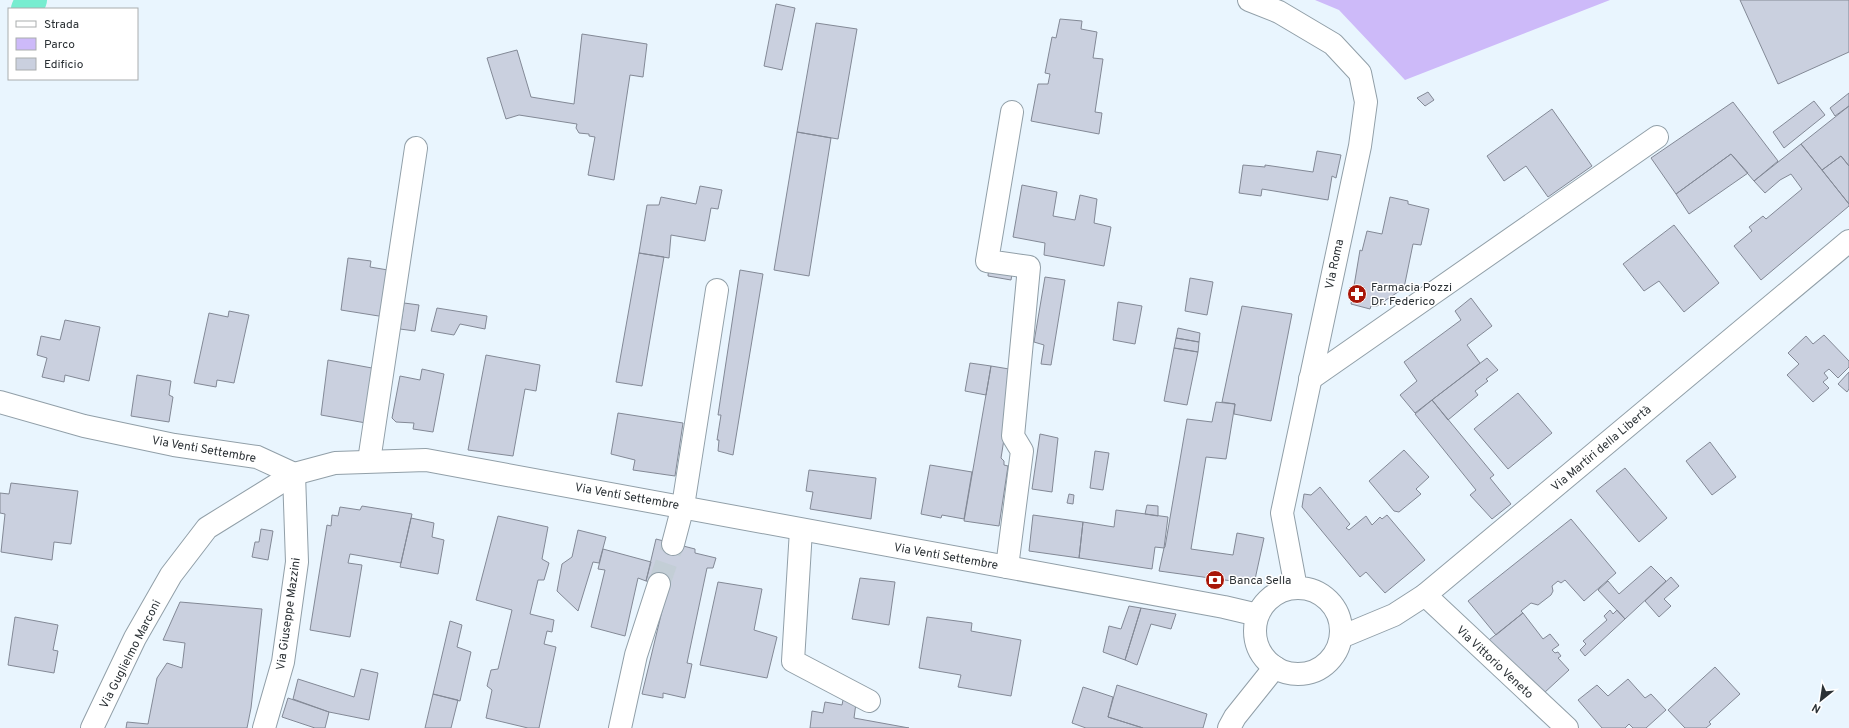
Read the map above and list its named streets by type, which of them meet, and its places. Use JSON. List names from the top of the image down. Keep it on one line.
{"streets":{"street":["Via Roma","Via Martiri della Libertà","Via Venti Settembre","Via Giuseppe Mazzini","Via Guglielmo Marconi","Via Vittorio Veneto"]},"crossings":[["Via Roma","Via Martiri della Libertà"],["Via Roma","Via Venti Settembre"],["Via Martiri della Libertà","Via Venti Settembre"],["Via Martiri della Libertà","Via Vittorio Veneto"],["Via Venti Settembre","Via Giuseppe Mazzini"],["Via Venti Settembre","Via Guglielmo Marconi"],["Via Giuseppe Mazzini","Via Guglielmo Marconi"]],"places":{"pharmacy":["Farmacia Pozzi Dr. Federico"],"bank":["Banca Sella"]},"legend":["Strada","Parco","Edificio"],"north":"bottom left"}
